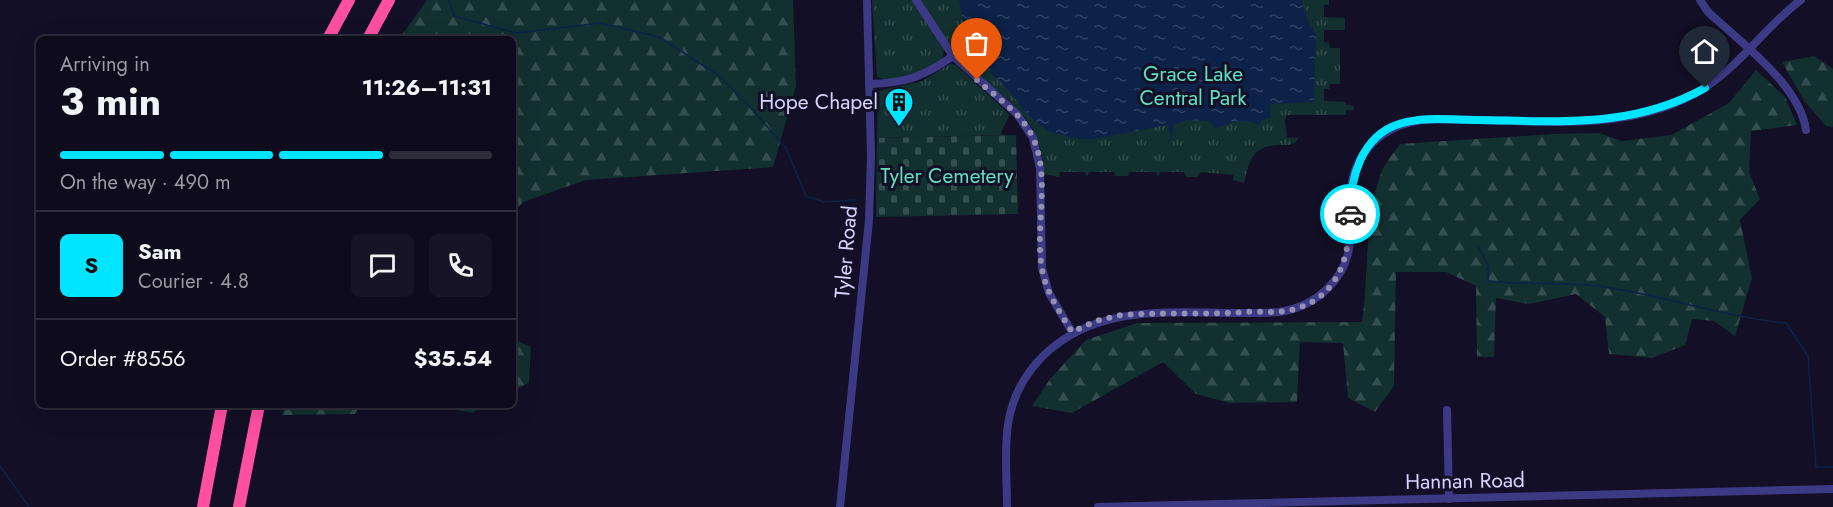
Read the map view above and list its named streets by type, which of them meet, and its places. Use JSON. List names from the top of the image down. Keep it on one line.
{"streets":{"street":["Tyler Road","Hannan Road"]},"parks":["Grace Lake Central Park","Tyler Cemetery"],"places":{"building":["Hope Chapel"]},"page":{"heading":["3 min","Arriving in","11:26–11:31"],"panel":["Sam","Courier · 4.8","Order #8556","$35.54"],"bar":"On the way · 490 m","round":"S"}}
